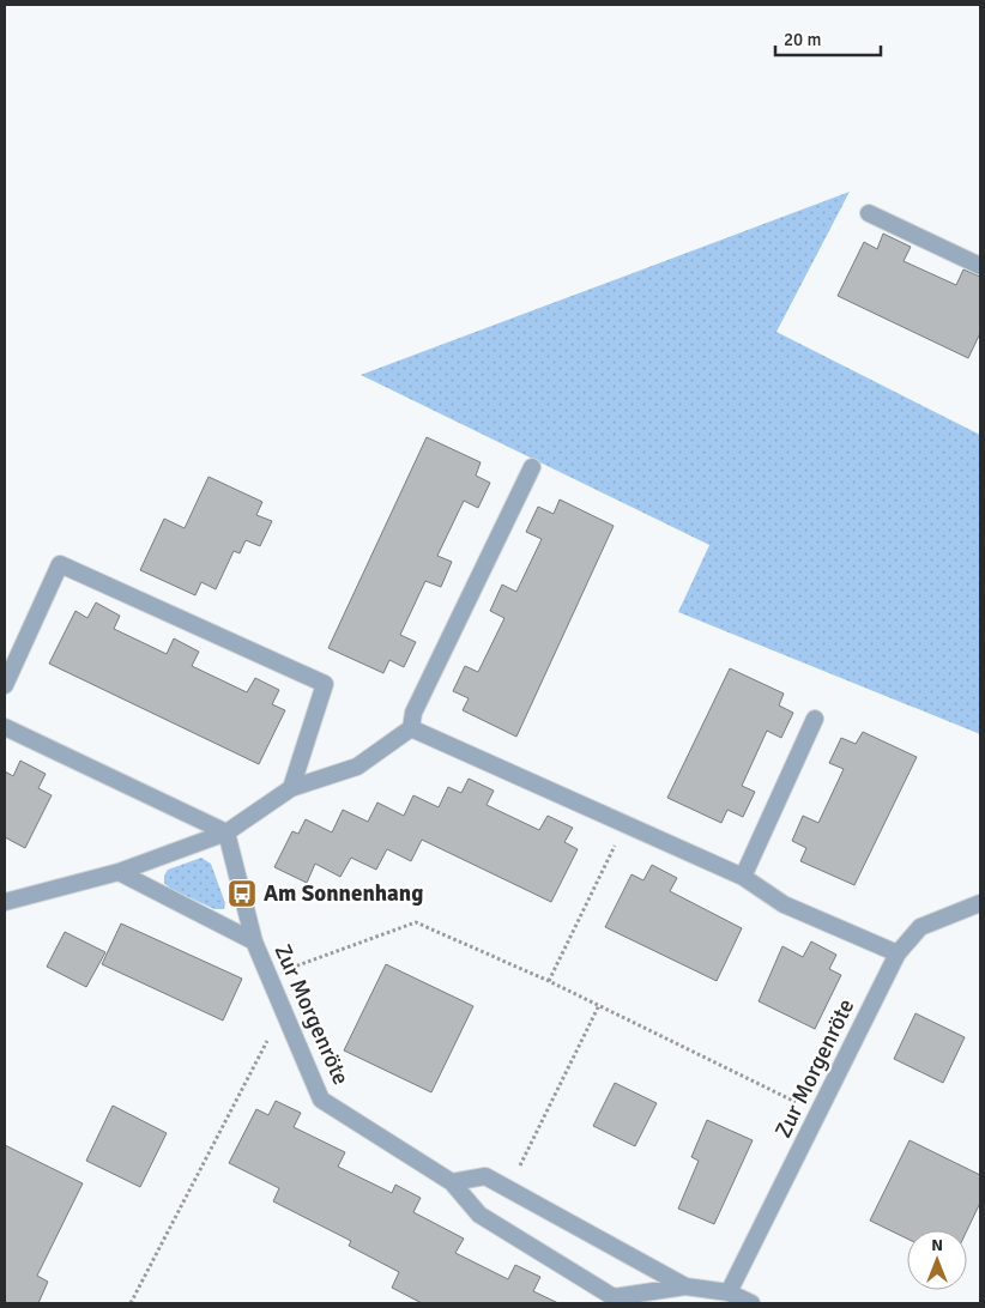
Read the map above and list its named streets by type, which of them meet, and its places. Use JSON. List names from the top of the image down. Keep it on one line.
{"streets":{"street":["Zur Morgenröte"]},"places":{"bus stop":["Am Sonnenhang"]},"scale_bar":"20 m","north":"top"}
